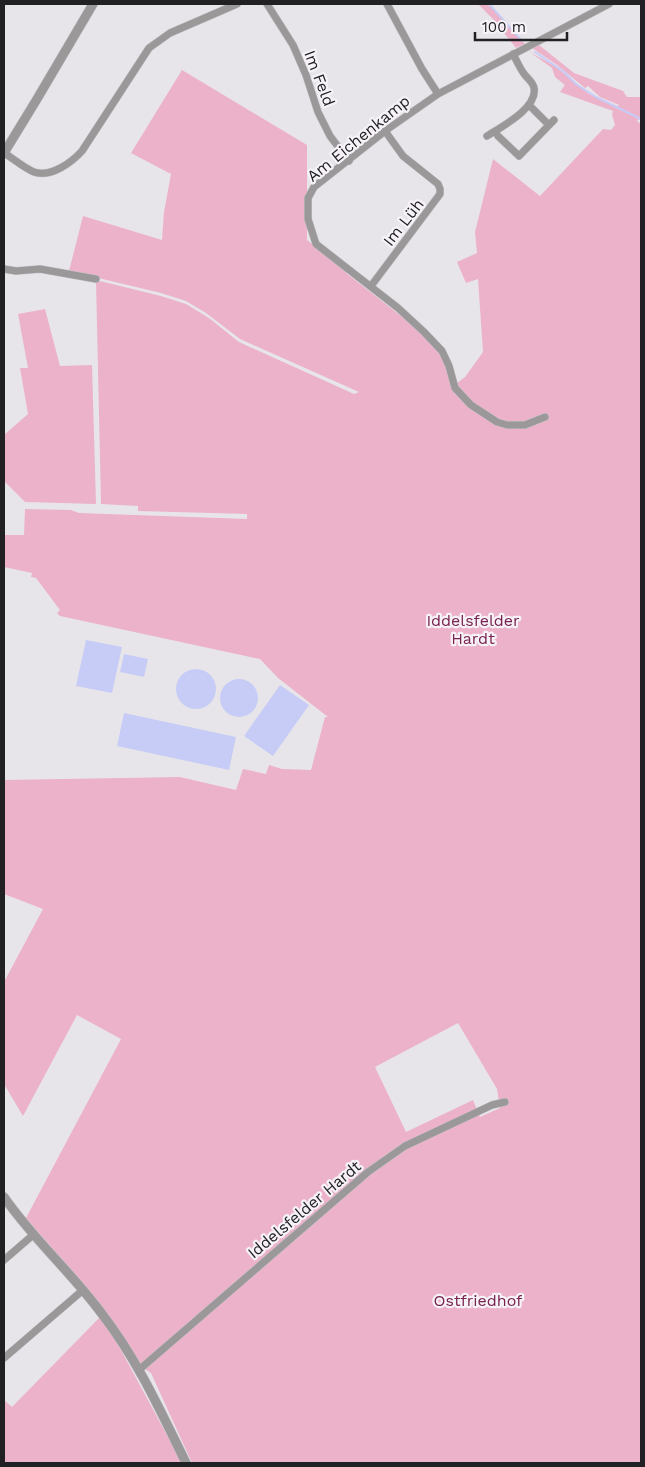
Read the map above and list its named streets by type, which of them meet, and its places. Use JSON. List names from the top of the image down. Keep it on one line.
{"streets":{"street":["Im Feld","Am Eichenkamp","Im Lüh","Iddelsfelder Hardt"]},"crossings":[["Im Feld","Am Eichenkamp"],["Am Eichenkamp","Im Lüh"]],"parks":["Iddelsfelder Hardt","Ostfriedhof"],"scale_bar":"100 m"}
